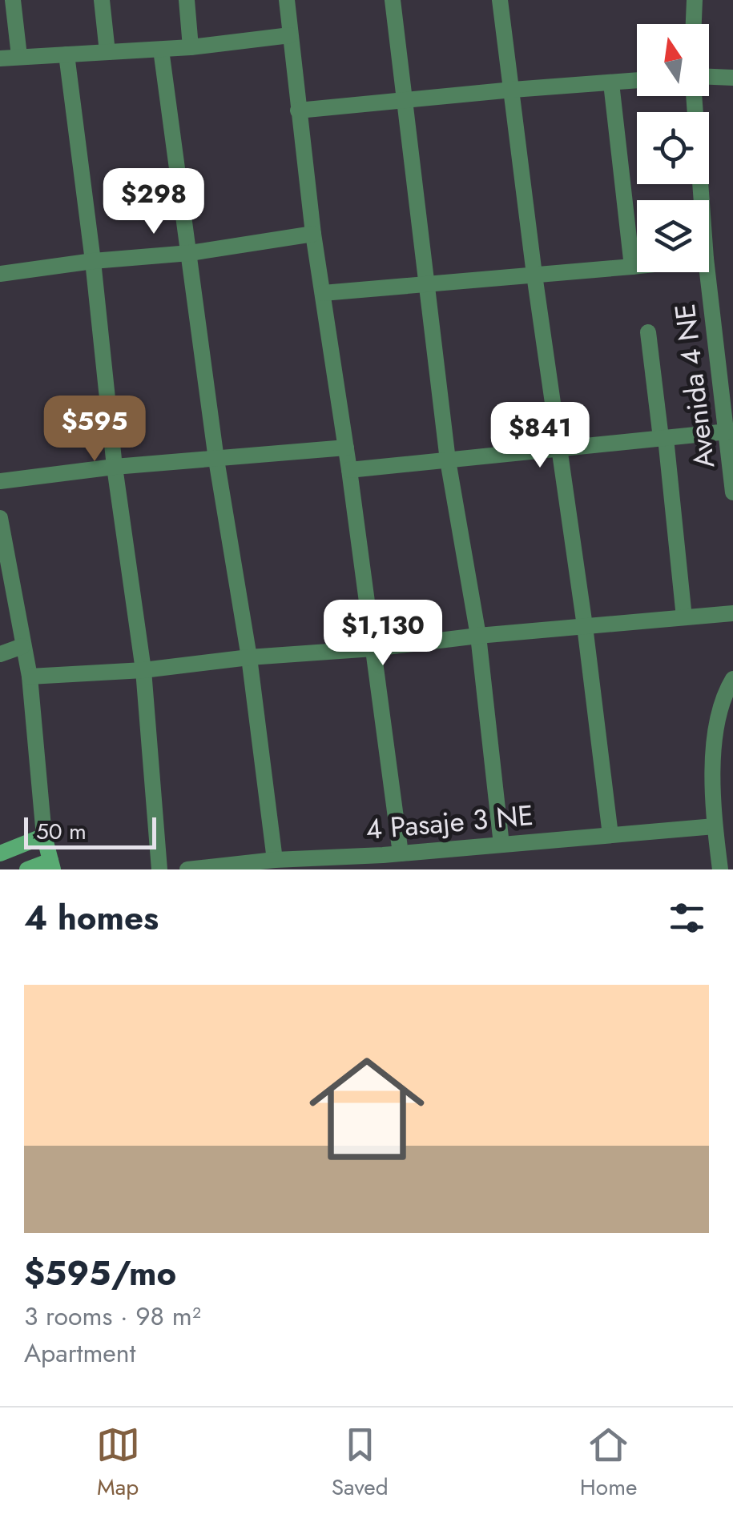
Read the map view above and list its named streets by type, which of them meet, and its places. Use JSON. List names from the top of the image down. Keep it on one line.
{"streets":{"street":["Avenida 4 NE","4 Pasaje 3 NE"]},"scale_bar":"50 m","north":"top","page":{"price":["$298","$595","$841","$1,130"],"scale":"50 m","heading":"4 homes","list":[{"name":"$595/mo","note":"3 rooms · 98 m² · Apartment"}],"tabs":["Map","Saved","Home"]}}
